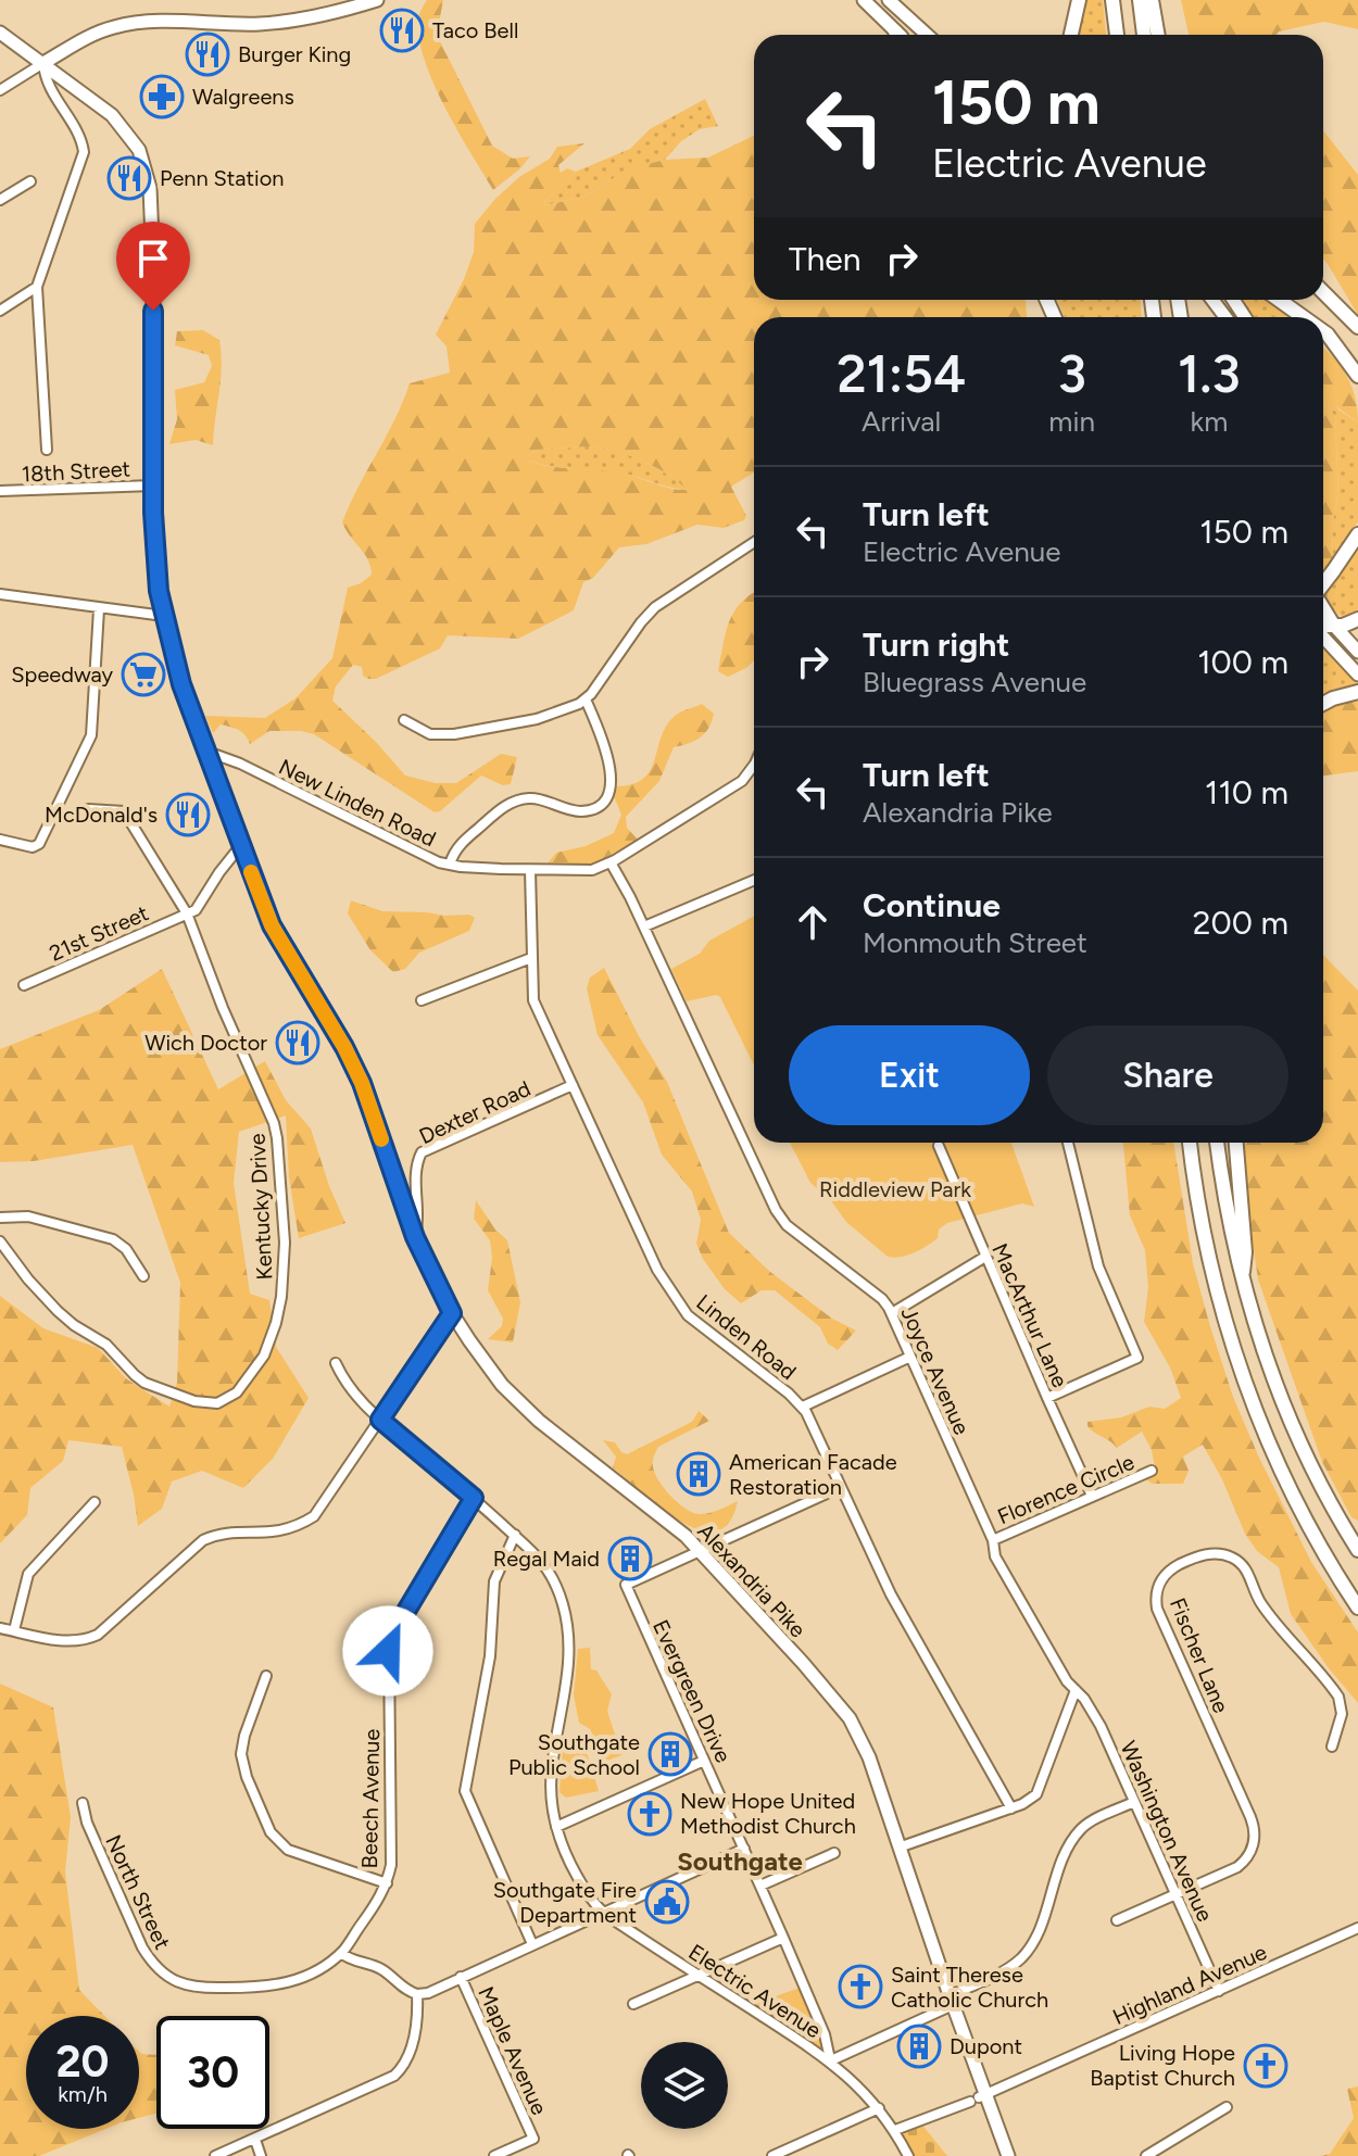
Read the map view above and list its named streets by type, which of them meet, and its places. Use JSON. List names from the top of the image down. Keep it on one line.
{"streets":{"main road":["Alexandria Pike"],"street":["18th Street","New Linden Road","21st Street","Dexter Road","Kentucky Drive","MacArthur Lane","Linden Road","Joyce Avenue","Florence Circle","Fischer Lane","Evergreen Drive","Beech Avenue","Washington Avenue","North Street","Highland Avenue","Electric Avenue","Maple Avenue"]},"crossings":[["18th Street","Alexandria Pike"],["New Linden Road","Linden Road"],["New Linden Road","Joyce Avenue"],["New Linden Road","Alexandria Pike"],["21st Street","Kentucky Drive"],["Dexter Road","Linden Road"],["Dexter Road","Alexandria Pike"],["MacArthur Lane","Florence Circle"],["Joyce Avenue","Florence Circle"],["Joyce Avenue","Washington Avenue"],["Alexandria Pike","Evergreen Drive"],["Alexandria Pike","Highland Avenue"],["Fischer Lane","Washington Avenue"],["Evergreen Drive","Highland Avenue"],["Evergreen Drive","Electric Avenue"],["Beech Avenue","North Street"],["Beech Avenue","Electric Avenue"],["Washington Avenue","Highland Avenue"]],"districts":["Southgate"],"parks":["Riddleview Park"],"places":{"restaurant":["Taco Bell","Burger King","Penn Station","McDonald's","Wich Doctor"],"pharmacy":["Walgreens"],"supermarket":["Speedway"],"building":["American Facade Restoration","Regal Maid","Southgate Public School","Dupont"],"church":["New Hope United Methodist Church","Saint Therese Catholic Church","Living Hope Baptist Church"],"public building":["Southgate Fire Department"]},"page":{"turn":["150 m","Electric Avenue"],"then":"Then","eta":["21:54","Arrival","3","min","1.3","km"],"list":[{"name":"Turn left","note":"Electric Avenue","value":"150 m"},{"name":"Turn right","note":"Bluegrass Avenue","value":"100 m"},{"name":"Turn left","note":"Alexandria Pike","value":"110 m"},{"name":"Continue","note":"Monmouth Street","value":"200 m"}],"buttons":["Exit","Share"],"speed":"20 km/h","limit":"30"}}
